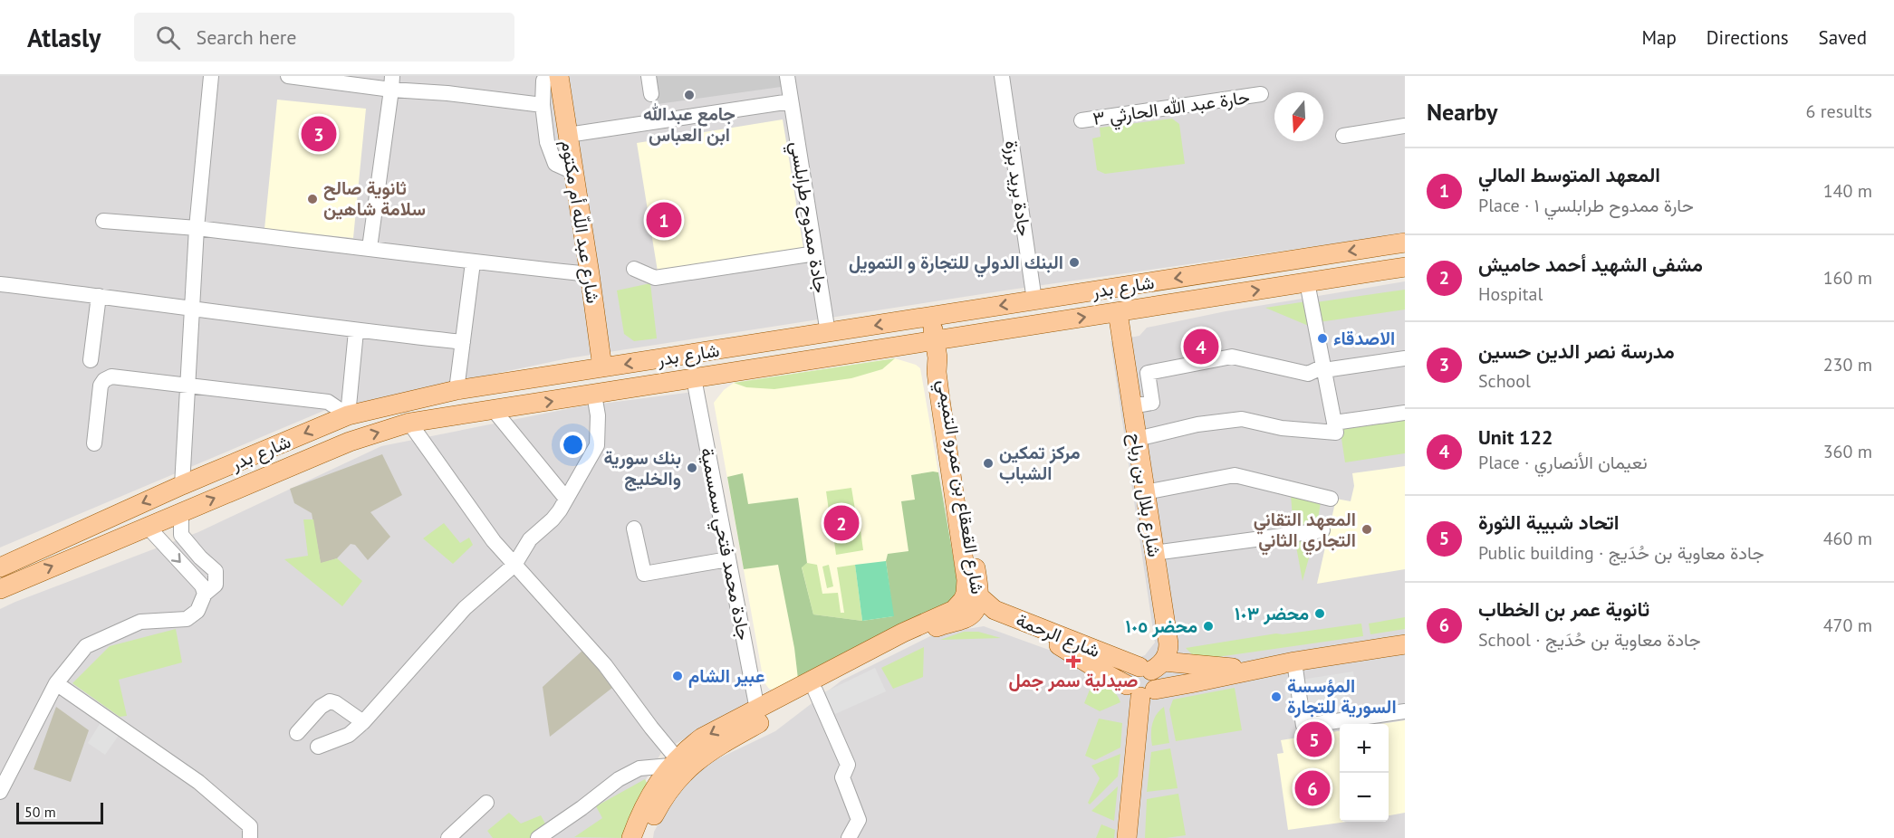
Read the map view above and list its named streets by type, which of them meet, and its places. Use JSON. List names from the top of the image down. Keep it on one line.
{"streets":{"main road":["شارع عبد اللّه أم مكتوم","شارع بدر","شارع القعقاع بن عمرو التميمي","شارع بلال بن رباح","شارع الرحمة"],"street":["حارة عبد الله الحارثي ٣","جادة بريد برزة","جادة ممدوح طرابلسي","جادة محمد فتحي سمسمية"]},"crossings":[["جادة بريد برزة","شارع بدر"],["جادة ممدوح طرابلسي","شارع بدر"],["شارع عبد اللّه أم مكتوم","شارع بدر"],["شارع بدر","شارع القعقاع بن عمرو التميمي"],["شارع بدر","شارع بلال بن رباح"],["شارع بدر","جادة محمد فتحي سمسمية"],["شارع القعقاع بن عمرو التميمي","جادة محمد فتحي سمسمية"],["شارع القعقاع بن عمرو التميمي","شارع الرحمة"],["شارع بلال بن رباح","شارع الرحمة"]],"places":{"other":["جامع عبدالله ابن العباس","ثانوية صالح سلامة شاهين","البنك الدولي للتجارة و التمويل","الاصدقاء","مركز تمكين الشباب","بنك سورية والخليج","المعهد التقاني التجاري الثاني","محضر ١٠٣","محضر ١٠٥","عبير الشام","المؤسسة السورية للتجارة"],"health":["صيدلية سمر جمل"]},"scale_bar":"50 m","north":"bottom","page":{"header":"Atlasly","search":"Search here","nav":["Map","Directions","Saved"],"heading":["Nearby","6 results"],"pins":["3","1","4","2","5","6"],"list":[{"mark":"1","name":"المعهد المتوسط المالي","note":"Place · حارة ممدوح طرابلسي ١","value":"140 m"},{"mark":"2","name":"مشفى الشهيد أحمد حاميش","note":"Hospital","value":"160 m"},{"mark":"3","name":"مدرسة نصر الدين حسين","note":"School","value":"230 m"},{"mark":"4","name":"Unit 122","note":"Place · نعيمان الأنصاري","value":"360 m"},{"mark":"5","name":"اتحاد شبيبة الثورة","note":"Public building · جادة معاوية بن حُدَيج","value":"460 m"},{"mark":"6","name":"ثانوية عمر بن الخطاب","note":"School · جادة معاوية بن حُدَيج","value":"470 m"}],"map_buttons":["+","−"],"scale":"50 m"}}
